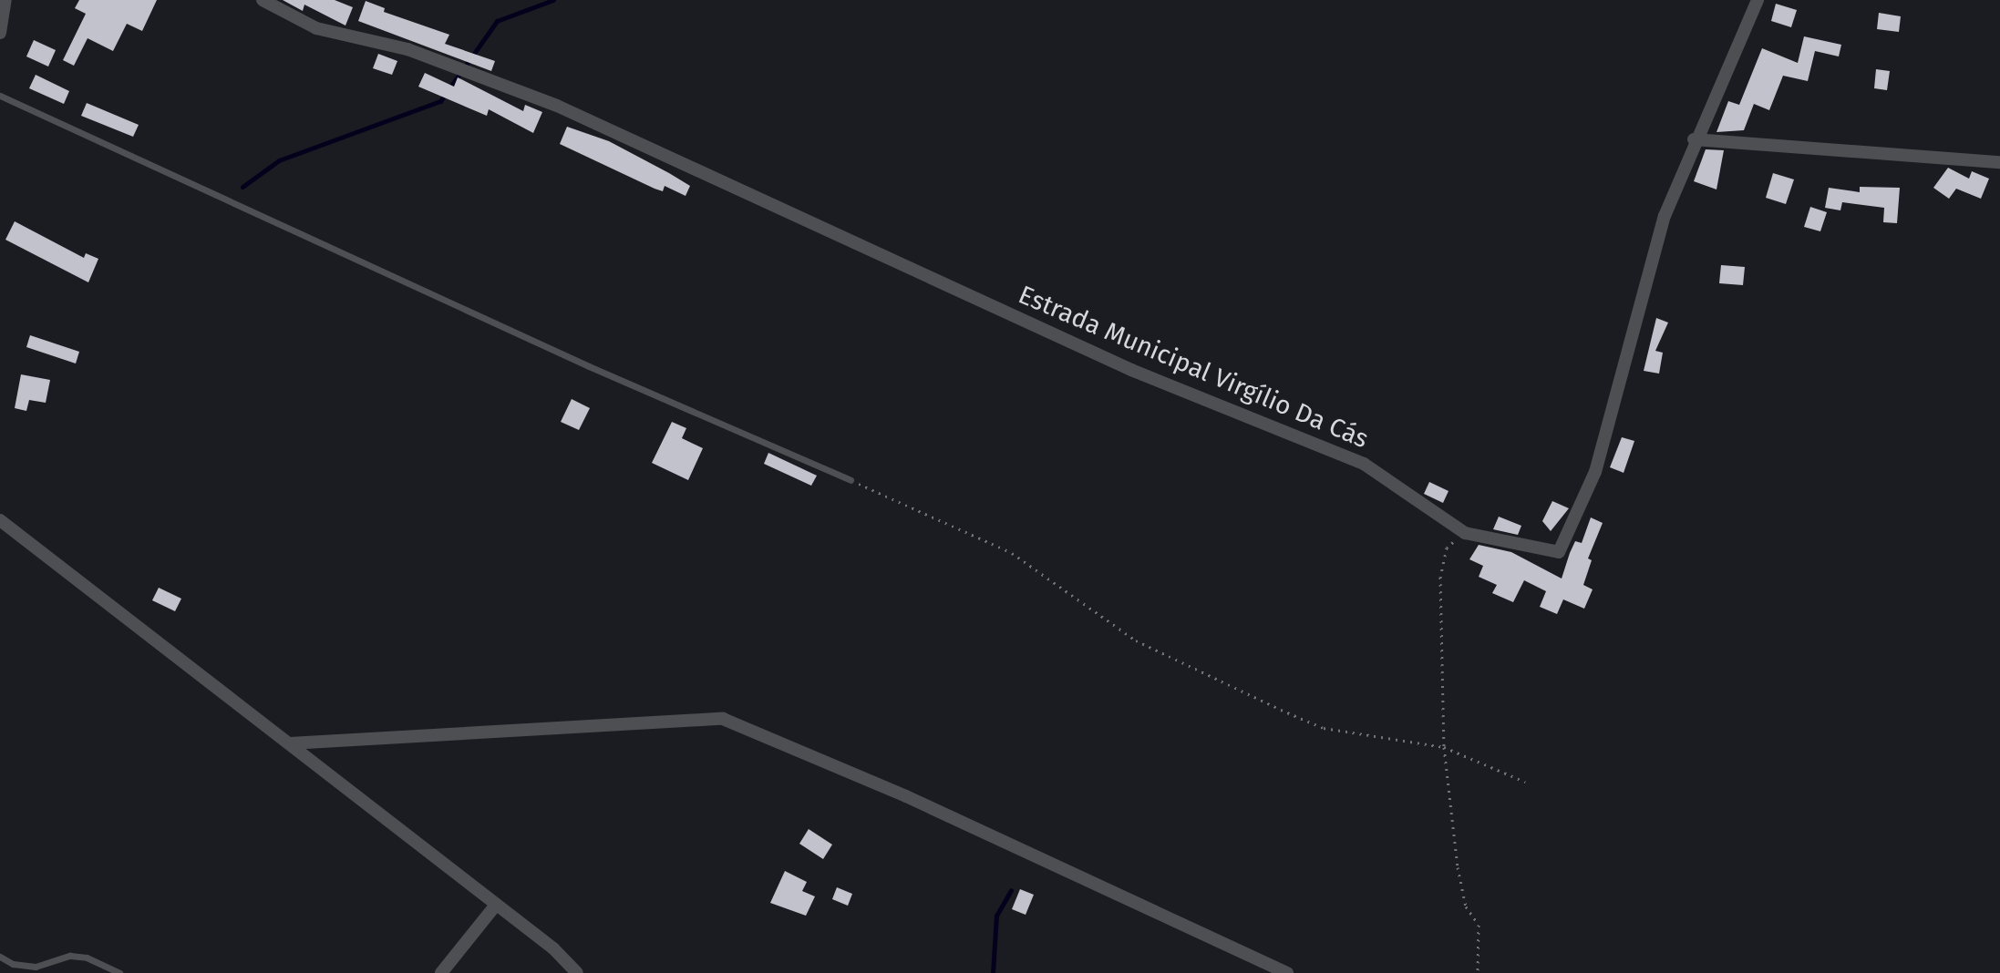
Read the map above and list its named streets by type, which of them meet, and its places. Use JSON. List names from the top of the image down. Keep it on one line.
{"streets":{"street":["Estrada Municipal Virgílio Da Cás"]}}
